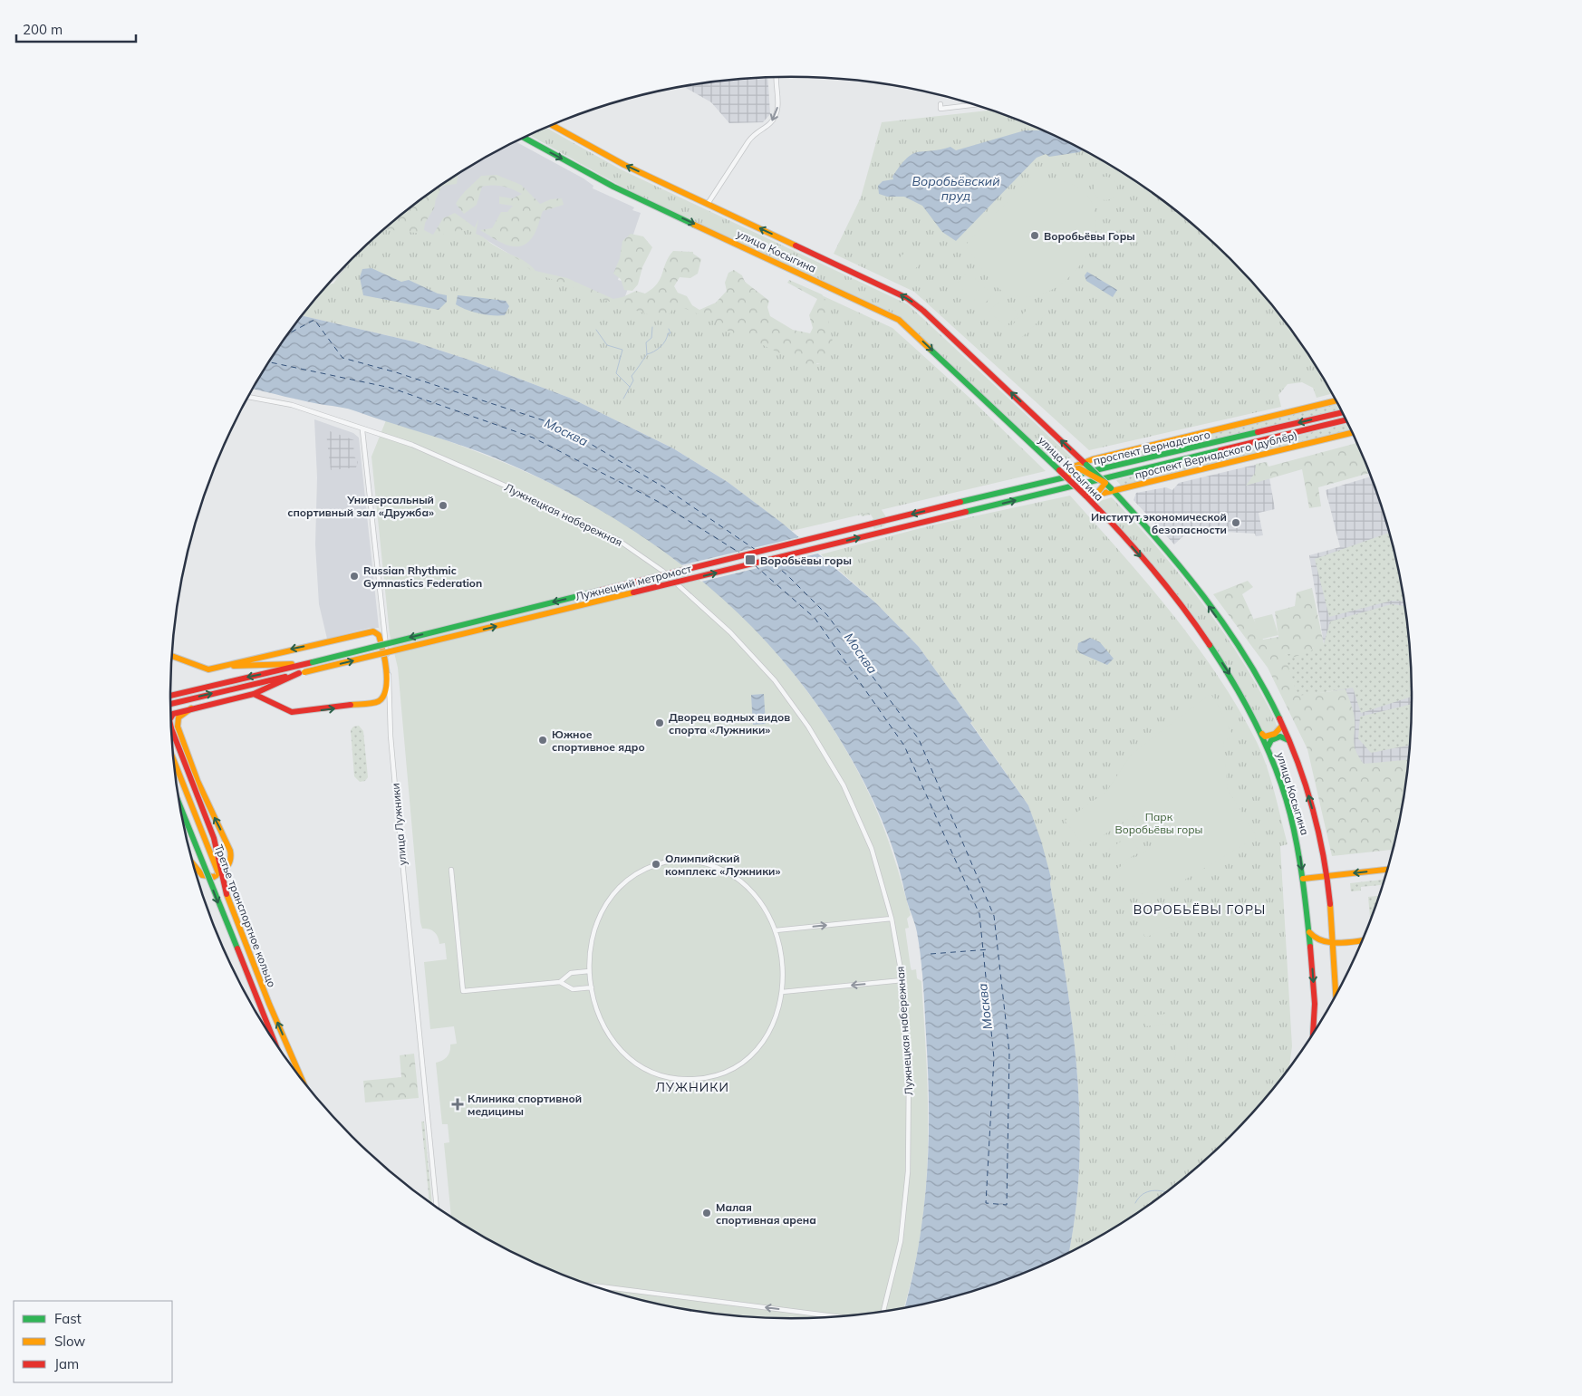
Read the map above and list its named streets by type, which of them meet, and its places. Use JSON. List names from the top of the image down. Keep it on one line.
{"streets":{"main road":["улица Косыгина","проспект Вернадского","проспект Вернадского (дублёр)","Лужнецкий метромост","Третье транспортное кольцо"],"street":["Лужнецкая набережная","улица Лужники"]},"crossings":[["улица Косыгина","проспект Вернадского (дублёр)"],["проспект Вернадского","Лужнецкий метромост"],["Лужнецкая набережная","улица Лужники"]],"districts":["ВОРОБЬЁВЫ ГОРЫ","ЛУЖНИКИ"],"water":["Воробьёвский пруд","Москва"],"parks":["Парк Воробьёвы горы"],"places":{"other":["Воробьёвы Горы","Универсальный спортивный зал «Дружба»","Институт экономической безопасности","Russian Rhythmic Gymnastics Federation","Дворец водных видов спорта «Лужники»","Южное спортивное ядро","Олимпийский комплекс «Лужники»","Малая спортивная арена"],"transit":["Воробьёвы горы"],"health":["Клиника спортивной медицины"]},"legend":["Fast","Slow","Jam"],"scale_bar":"200 m"}
